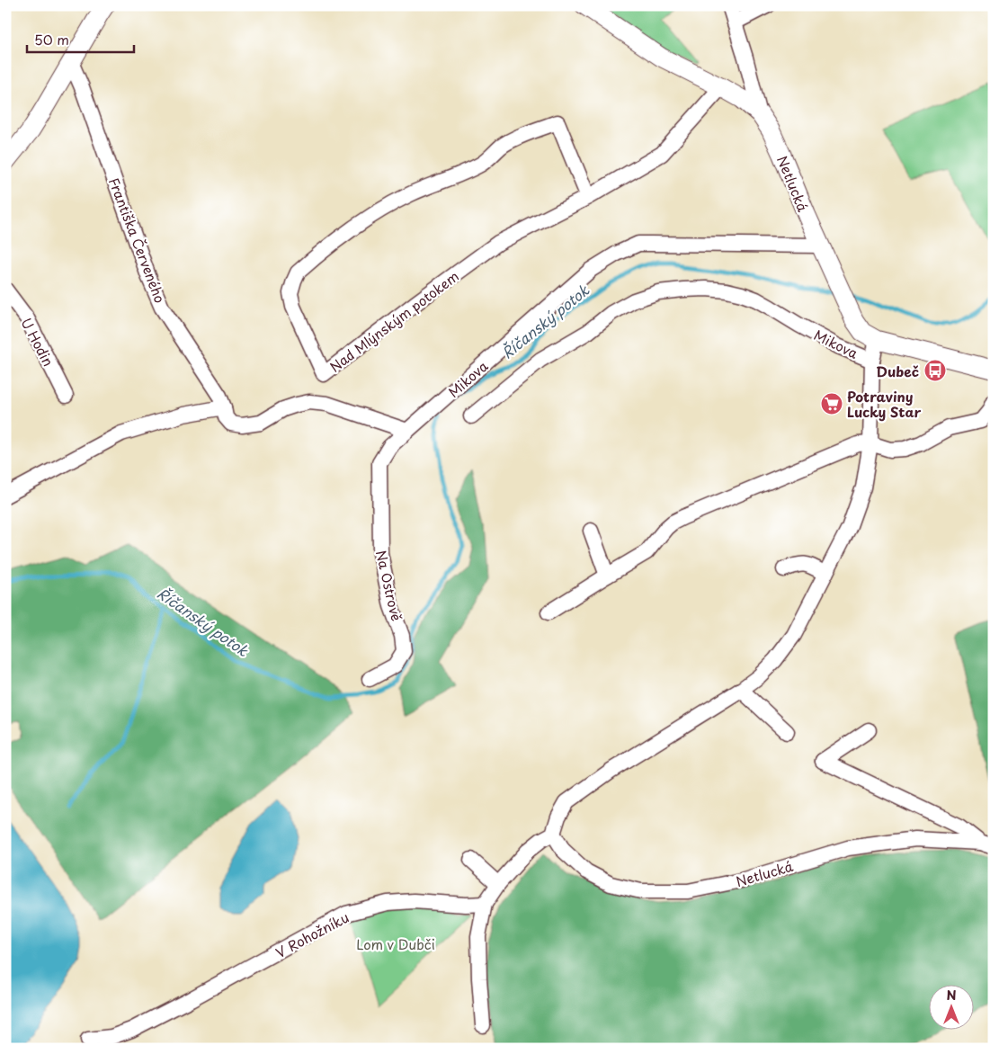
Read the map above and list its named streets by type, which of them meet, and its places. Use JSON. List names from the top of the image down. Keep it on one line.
{"streets":{"street":["Netlucká","Františka Červeného","Nad Mlýnským potokem","U Hodin","Mikova","Na Ostrově","V Rohožníku"]},"crossings":[["Netlucká","Nad Mlýnským potokem"],["Netlucká","Mikova"],["Františka Červeného","Mikova"],["Františka Červeného","Na Ostrově"],["Mikova","Na Ostrově"]],"water":["Říčanský potok"],"parks":["Lom v Dubči"],"places":{"bus stop":["Dubeč"],"supermarket":["Potraviny Lucky Star"]},"scale_bar":"50 m","north":"top"}
